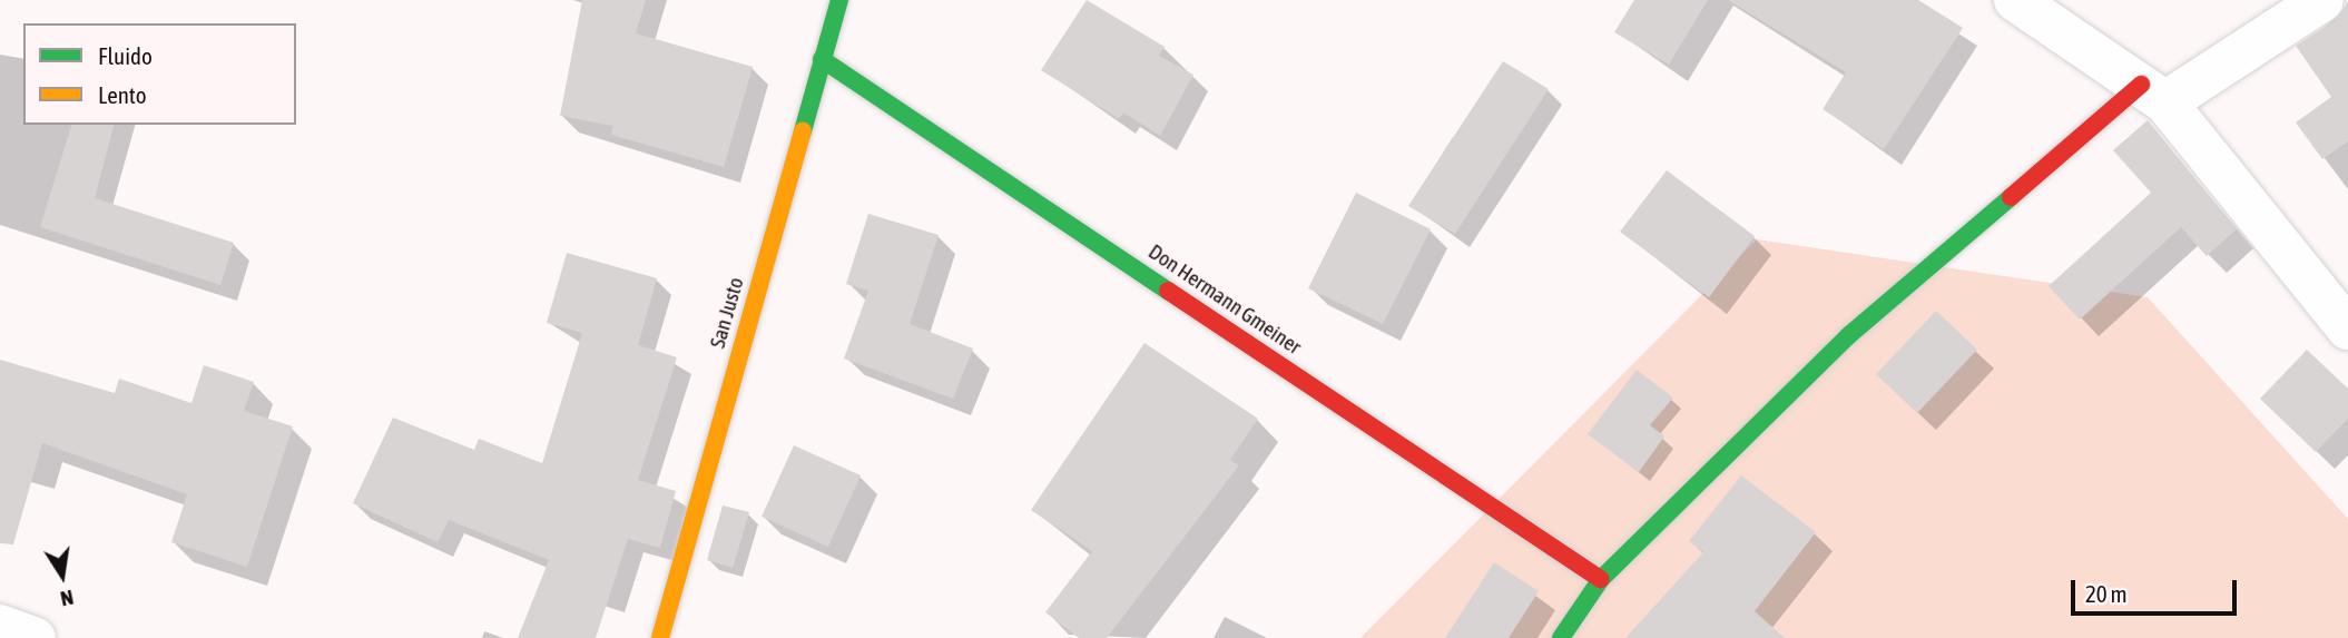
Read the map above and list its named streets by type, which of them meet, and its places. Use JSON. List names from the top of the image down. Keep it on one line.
{"streets":{"street":["Don Hermann Gmeiner","San Justo"]},"crossings":[["Don Hermann Gmeiner","San Justo"]],"legend":["Fluido","Lento"],"scale_bar":"20 m","north":"bottom"}
